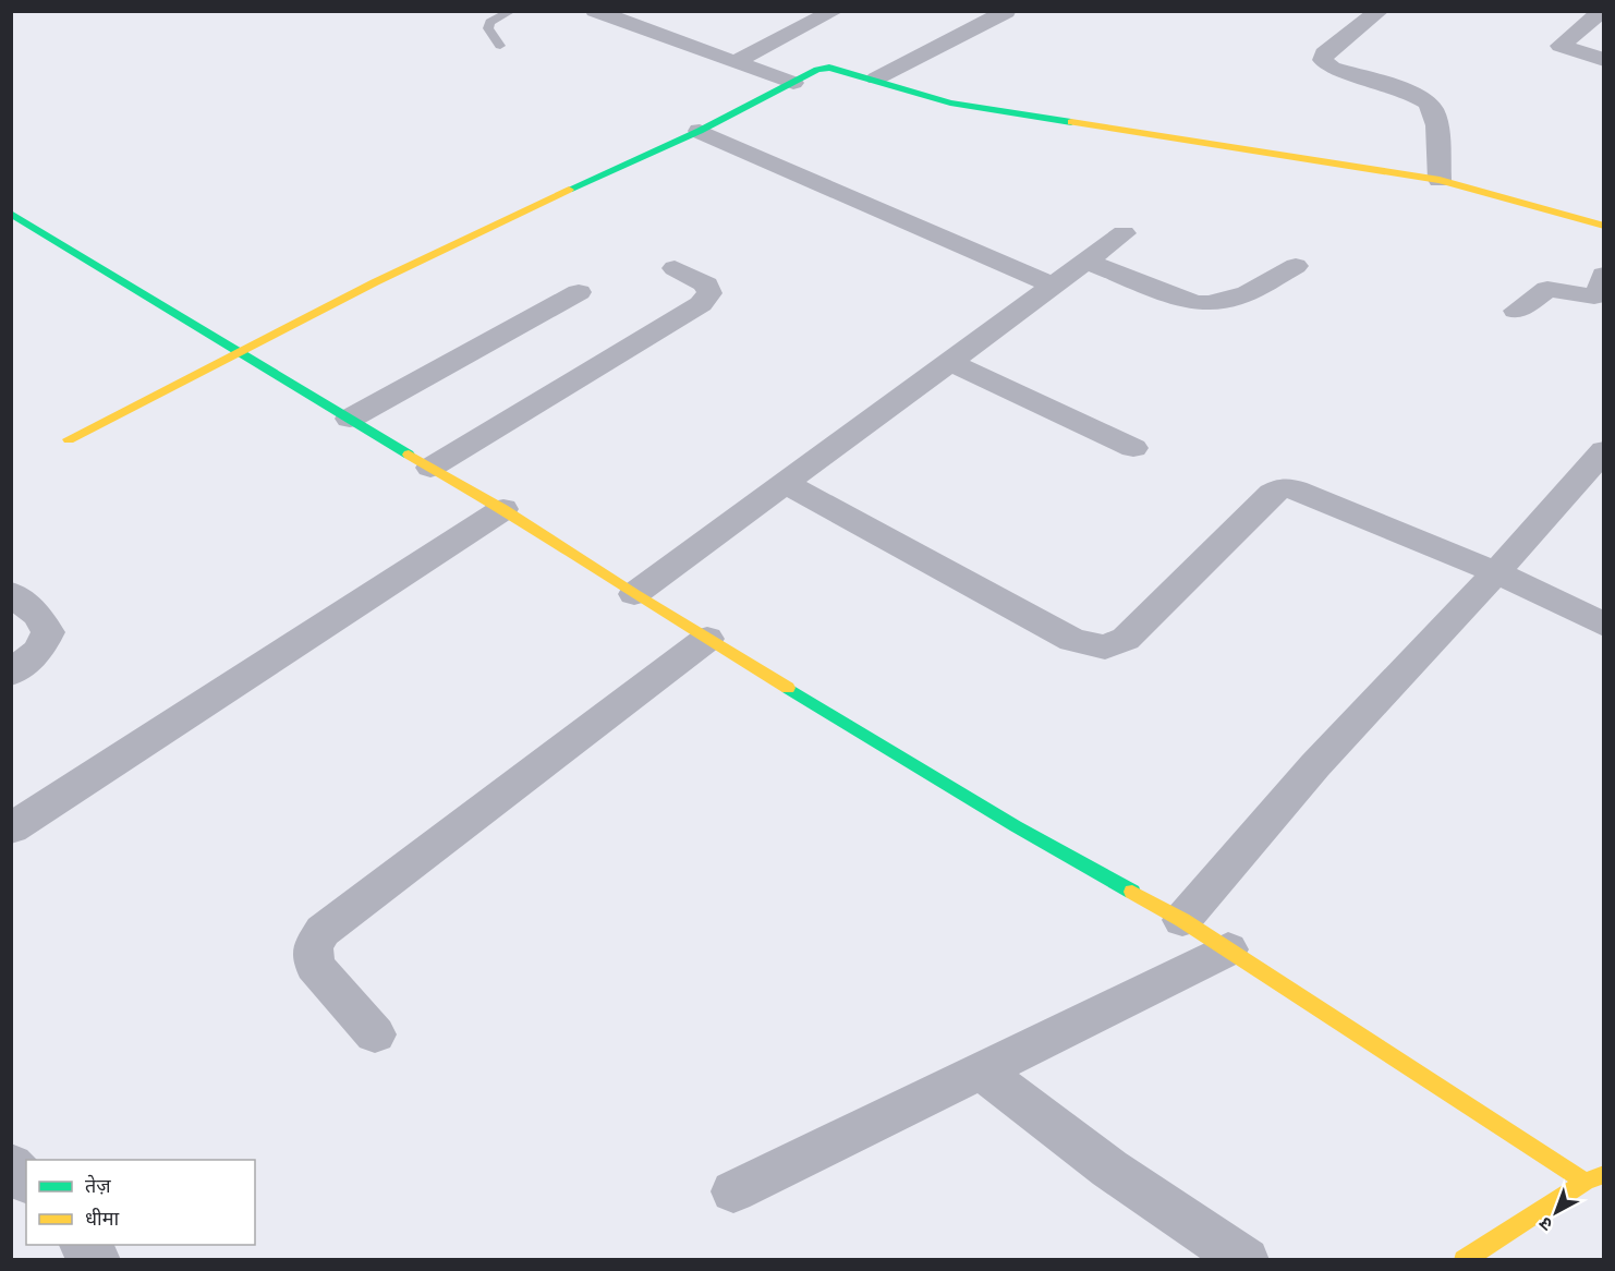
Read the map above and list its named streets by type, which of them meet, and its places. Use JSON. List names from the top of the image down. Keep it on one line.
{"legend":["तेज़","धीमा"],"north":"bottom left"}
